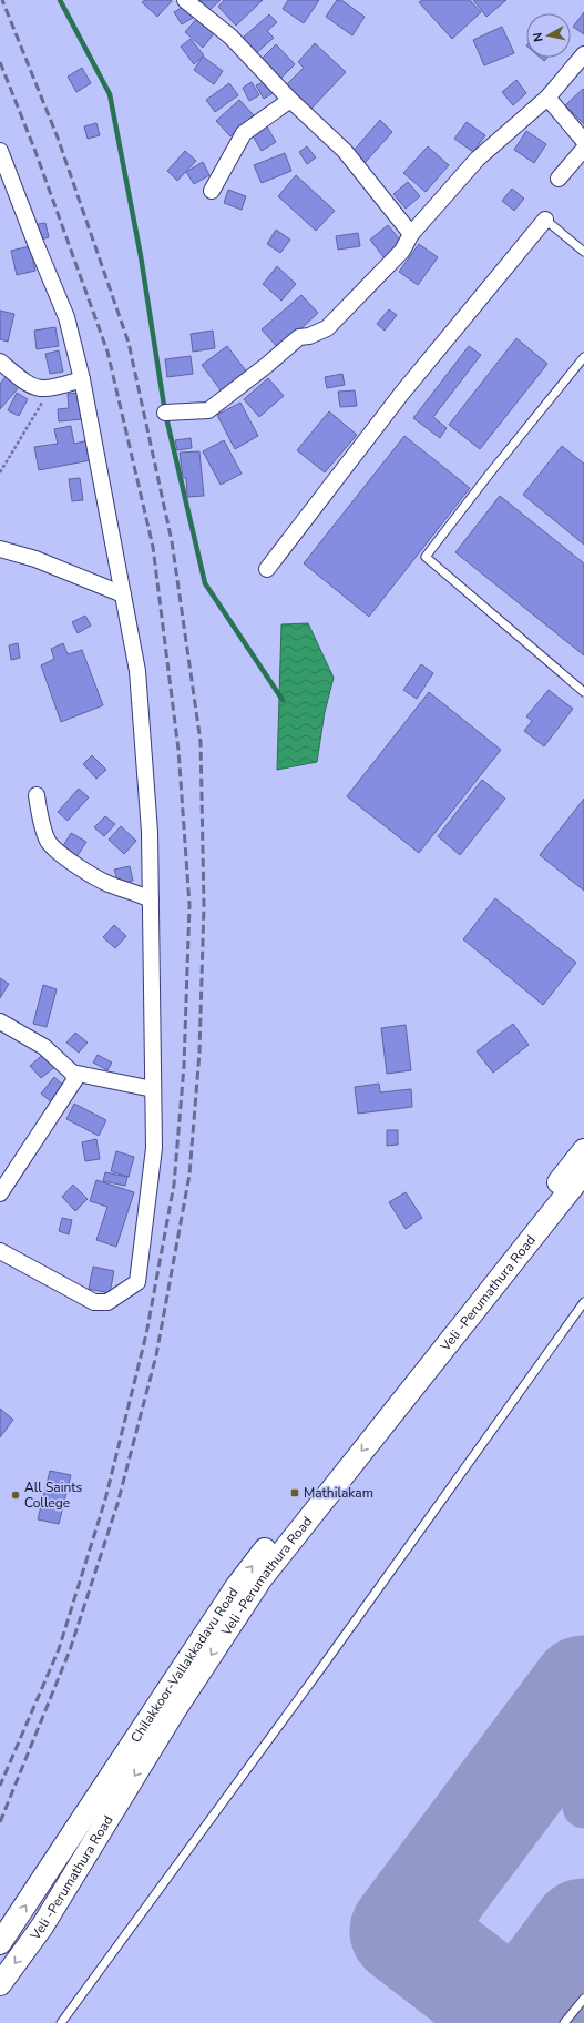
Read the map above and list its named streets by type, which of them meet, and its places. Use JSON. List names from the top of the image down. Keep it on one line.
{"streets":{"main road":["Veli -Perumathura Road","Chilakkoor-Vallakkadavu Road"]},"one_way":["Veli -Perumathura Road","Chilakkoor-Vallakkadavu Road"],"places":{"transit":["Mathilakam"],"other":["All Saints College"]},"north":"left"}
